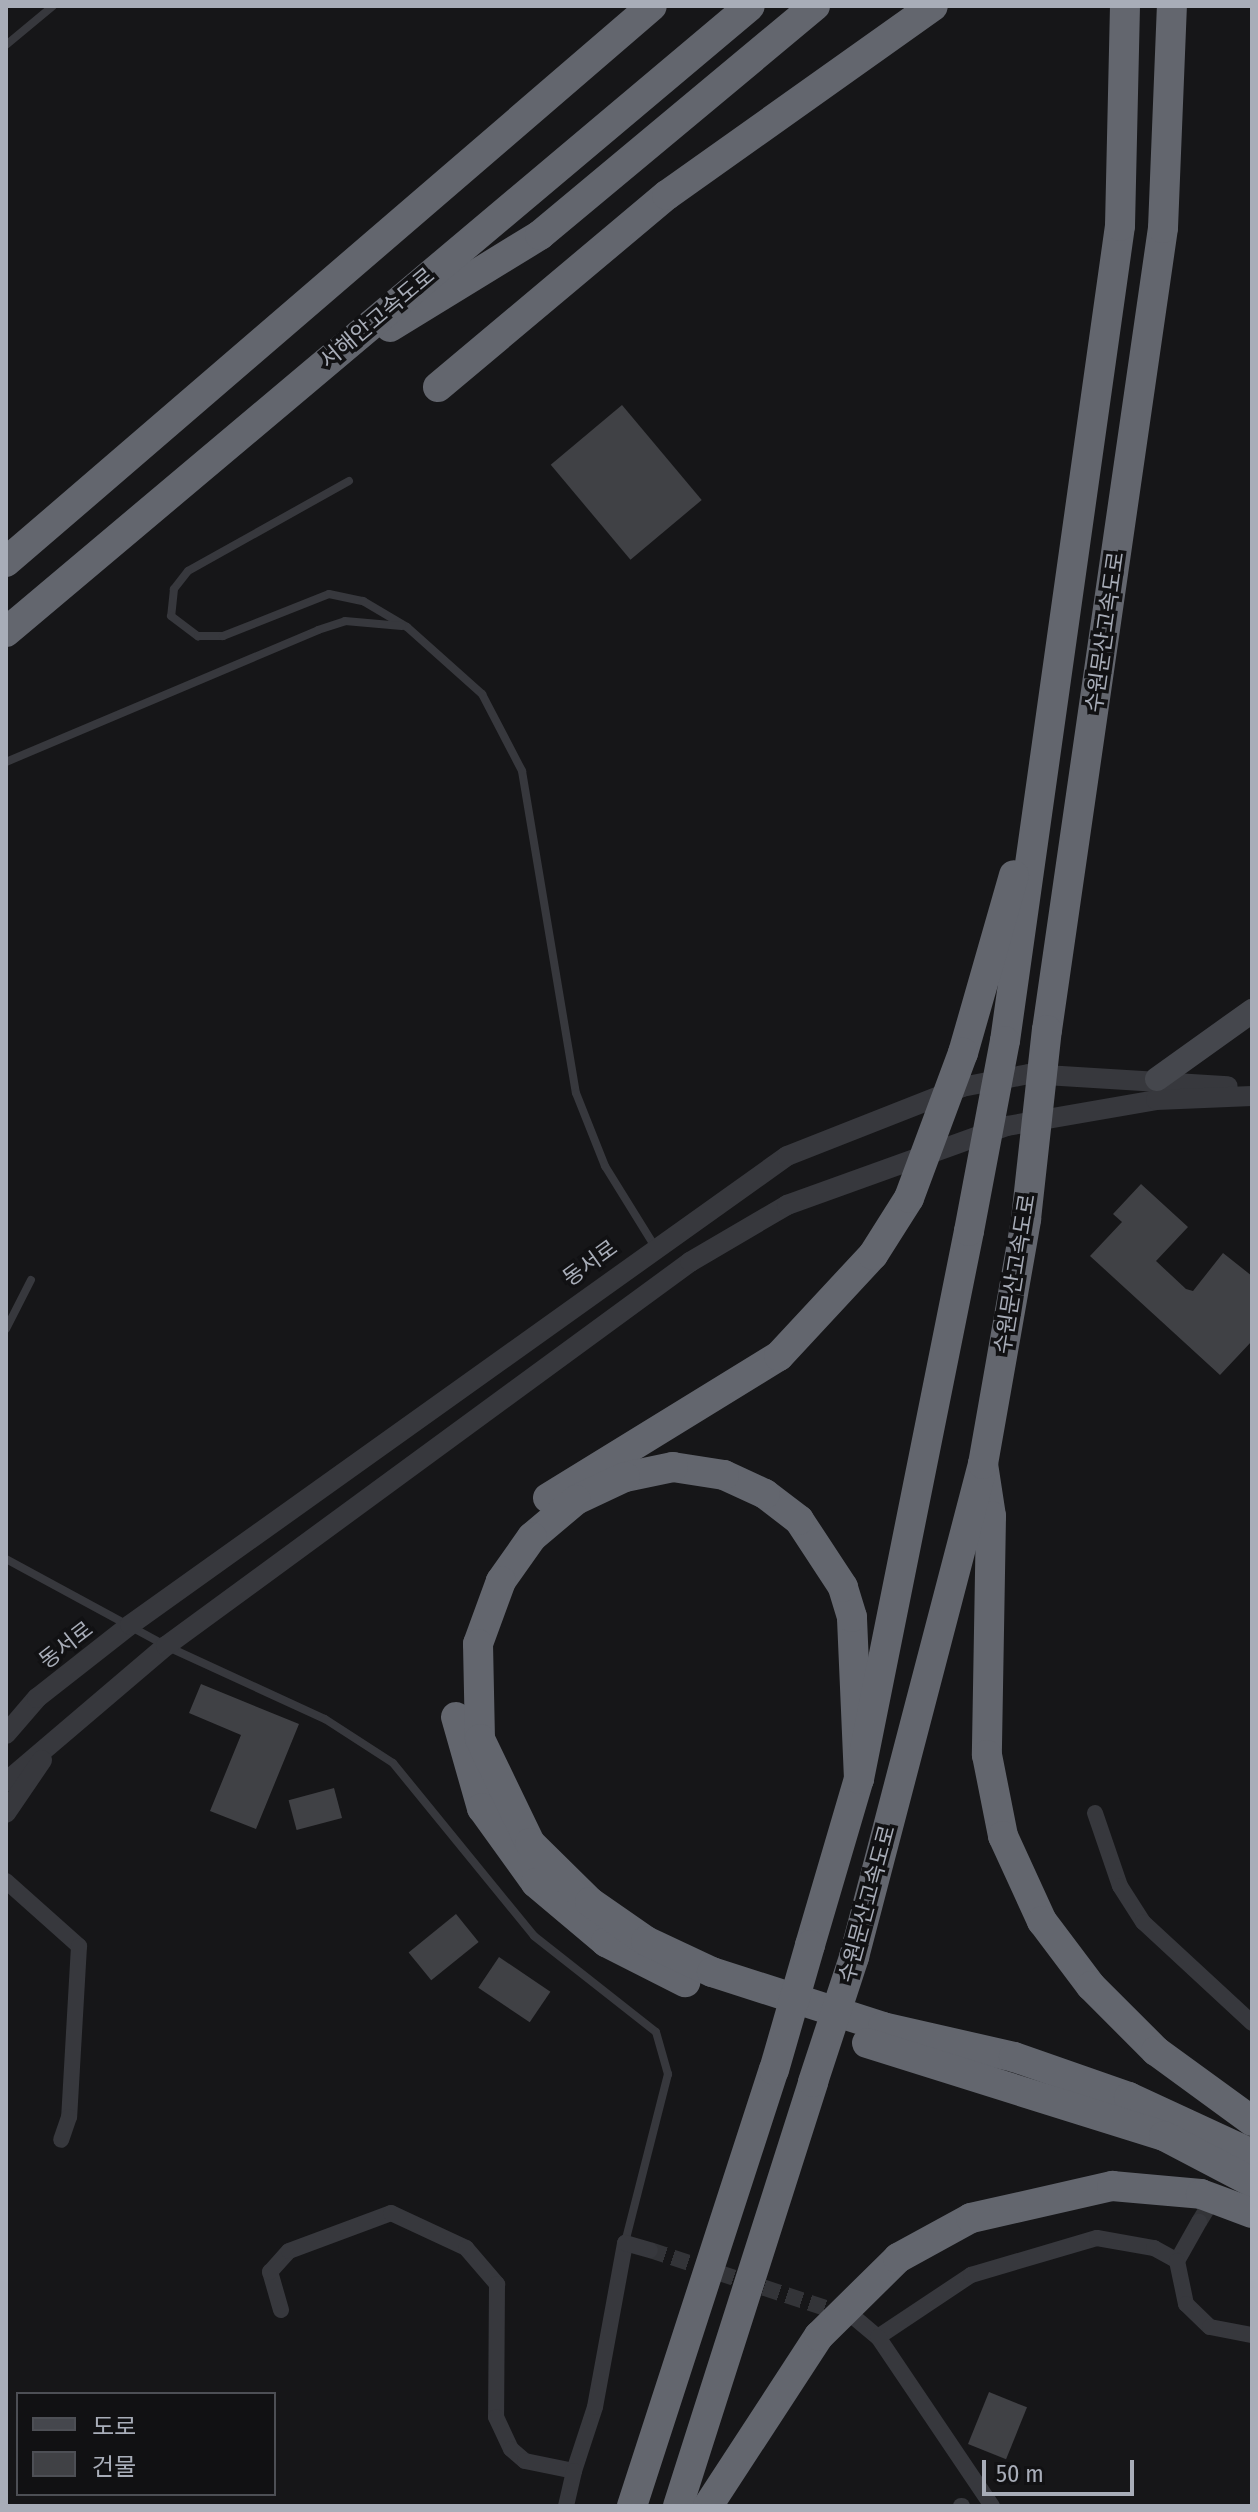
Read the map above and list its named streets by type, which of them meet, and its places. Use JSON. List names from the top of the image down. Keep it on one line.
{"streets":{"highway":["서해안고속도로","수원문산고속도로"],"street":["동서로"]},"legend":["도로","건물"],"scale_bar":"50 m"}
